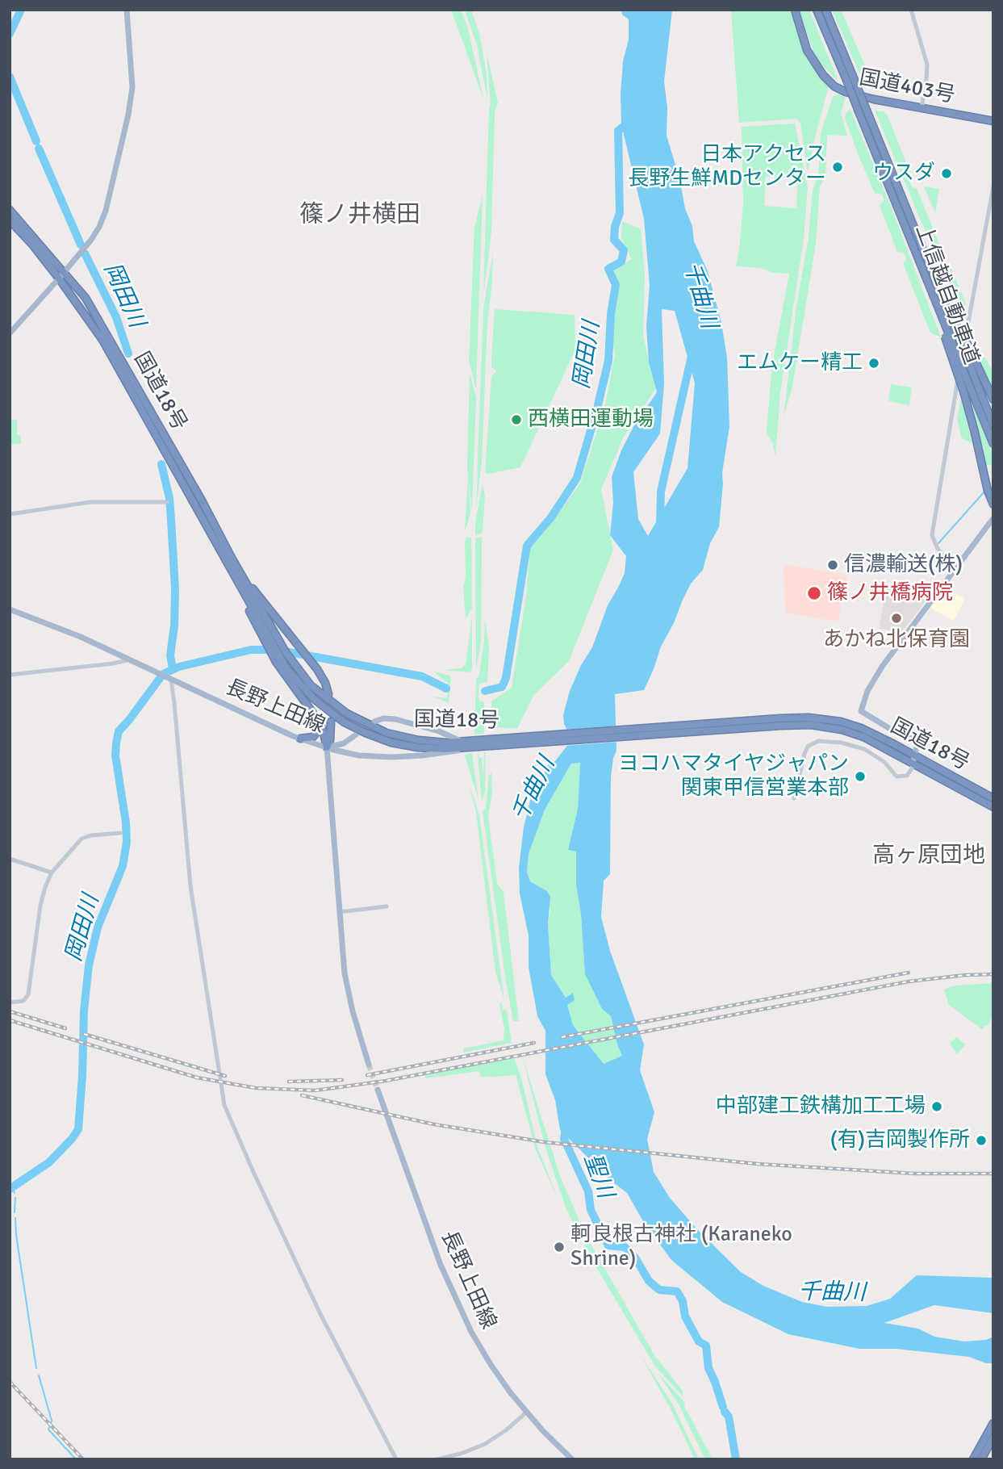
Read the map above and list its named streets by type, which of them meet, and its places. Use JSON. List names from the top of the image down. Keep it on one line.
{"streets":{"highway":["国道403号","上信越自動車道","国道18号"],"main road":["長野上田線"]},"districts":["篠ノ井横田","高ヶ原団地"],"water":["岡田川","千曲川","聖川"],"places":["日本アクセス 長野生鮮MDセンター","ウスダ","エムケー精工","西横田運動場","信濃輸送(株)","篠ノ井橋病院","あかね北保育園","ヨコハマタイヤジャパン 関東甲信営業本部","中部建工鉄構加工工場","(有)吉岡製作所","軻良根古神社 (Karaneko Shrine)"]}
